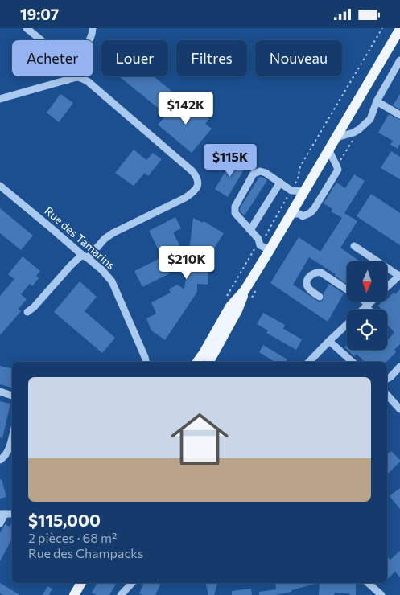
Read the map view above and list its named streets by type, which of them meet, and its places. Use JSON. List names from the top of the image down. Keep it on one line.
{"streets":{"street":["Rue des Tamarins"]},"north":"bottom","page":{"status":"19:07","chip":["Acheter","Louer","Filtres","Nouveau"],"price":["$142K","$115K","$210K"],"list":[{"name":"$115,000","note":"2 pièces · 68 m² · Rue des Champacks"}]}}
